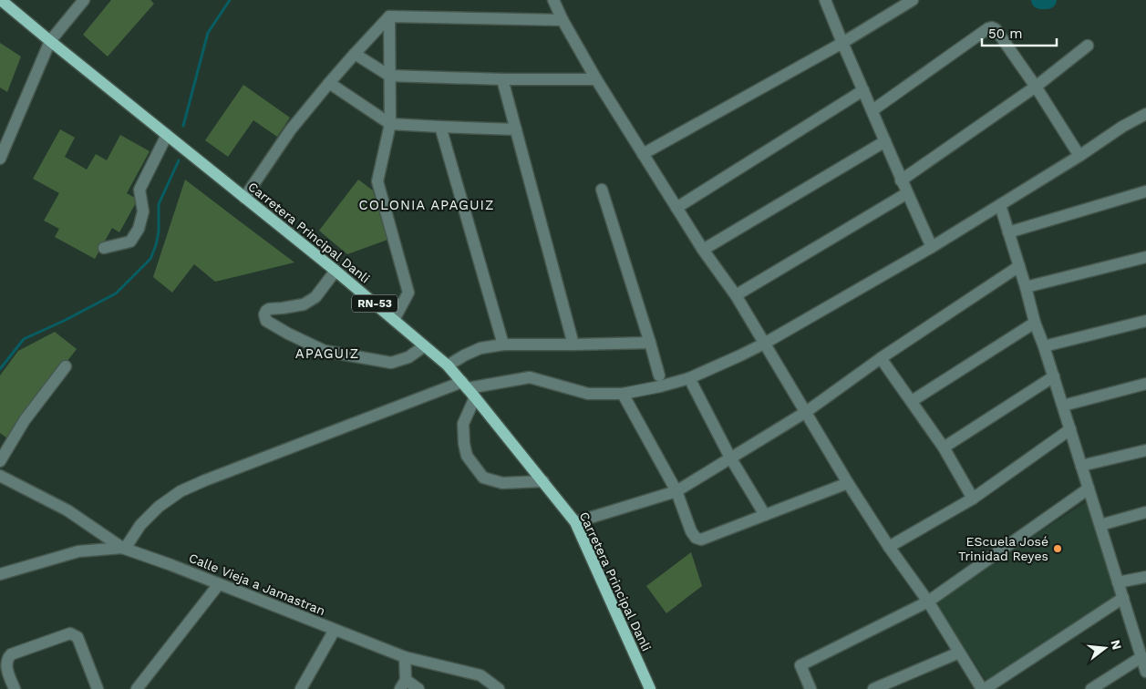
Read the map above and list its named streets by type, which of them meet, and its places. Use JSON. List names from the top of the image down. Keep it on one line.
{"streets":{"main road":["Carretera Principal Danli","RN-53"],"street":["Calle Vieja a Jamastran"]},"districts":["COLONIA APAGUIZ","APAGUIZ"],"places":["EScuela José Trinidad Reyes"],"scale_bar":"50 m","north":"right"}
